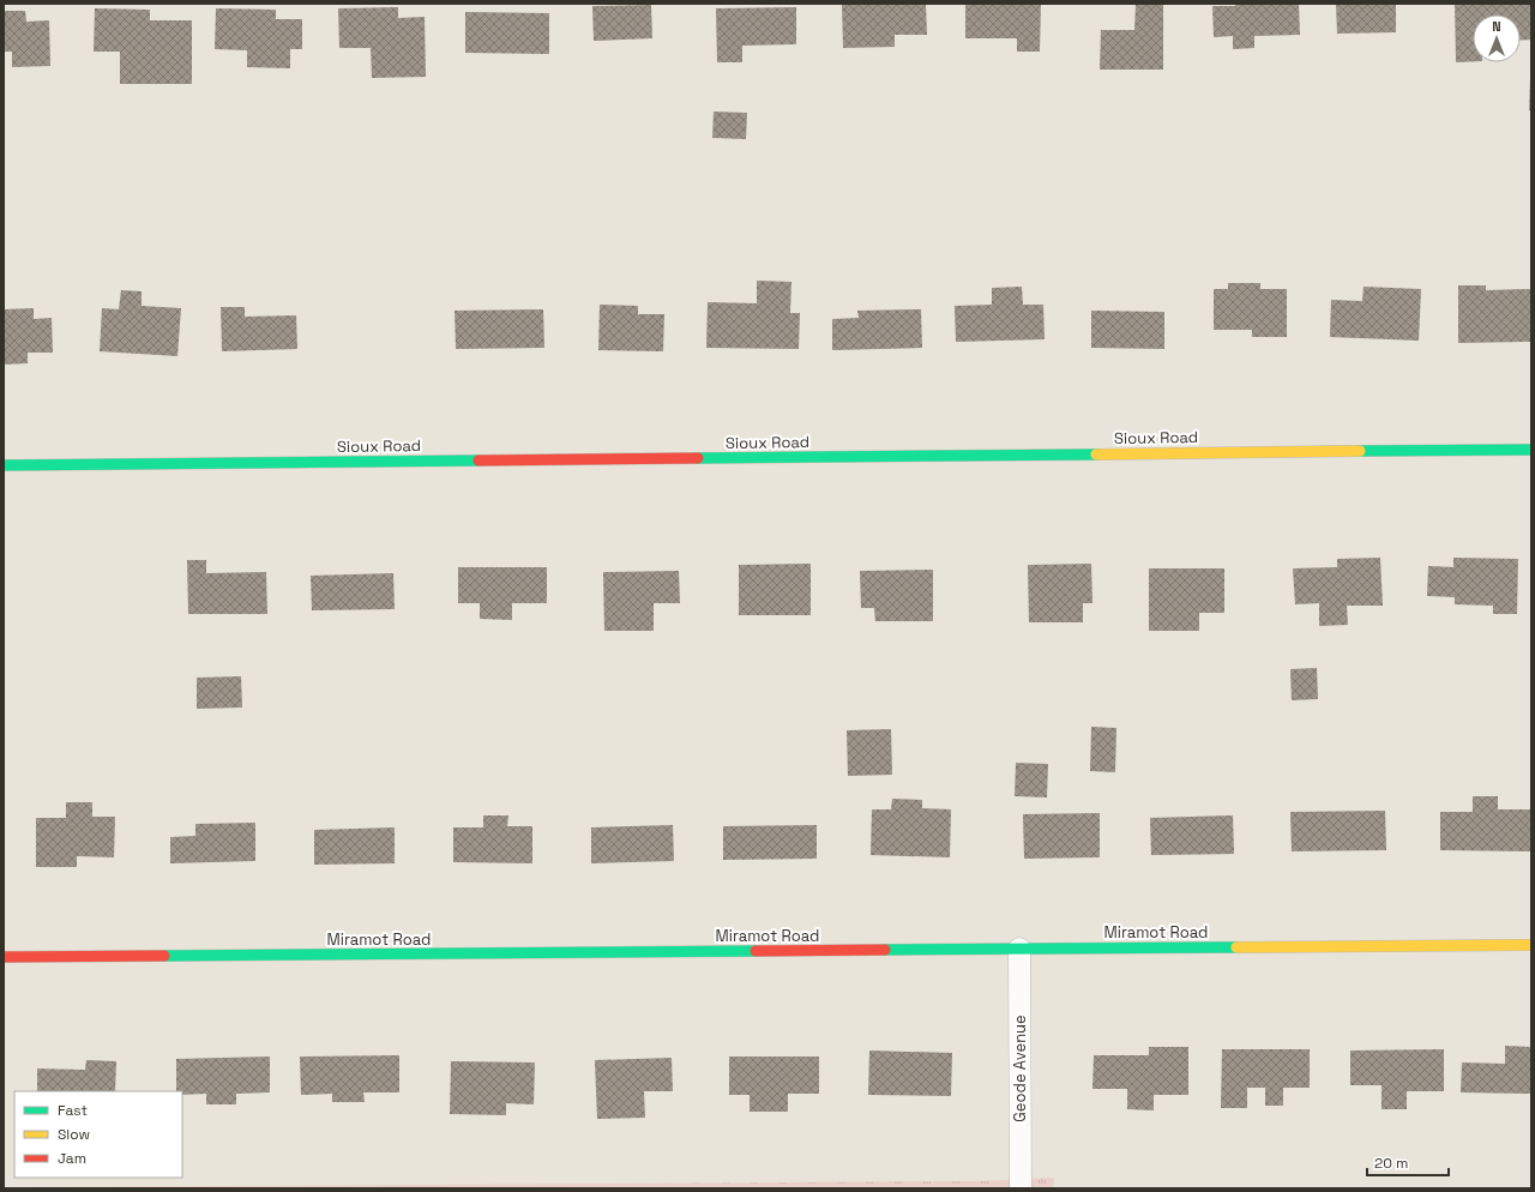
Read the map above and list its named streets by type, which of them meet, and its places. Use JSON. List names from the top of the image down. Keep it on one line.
{"streets":{"street":["Sioux Road","Miramot Road","Geode Avenue"]},"crossings":[["Miramot Road","Geode Avenue"]],"legend":["Fast","Slow","Jam"],"scale_bar":"20 m","north":"top"}
